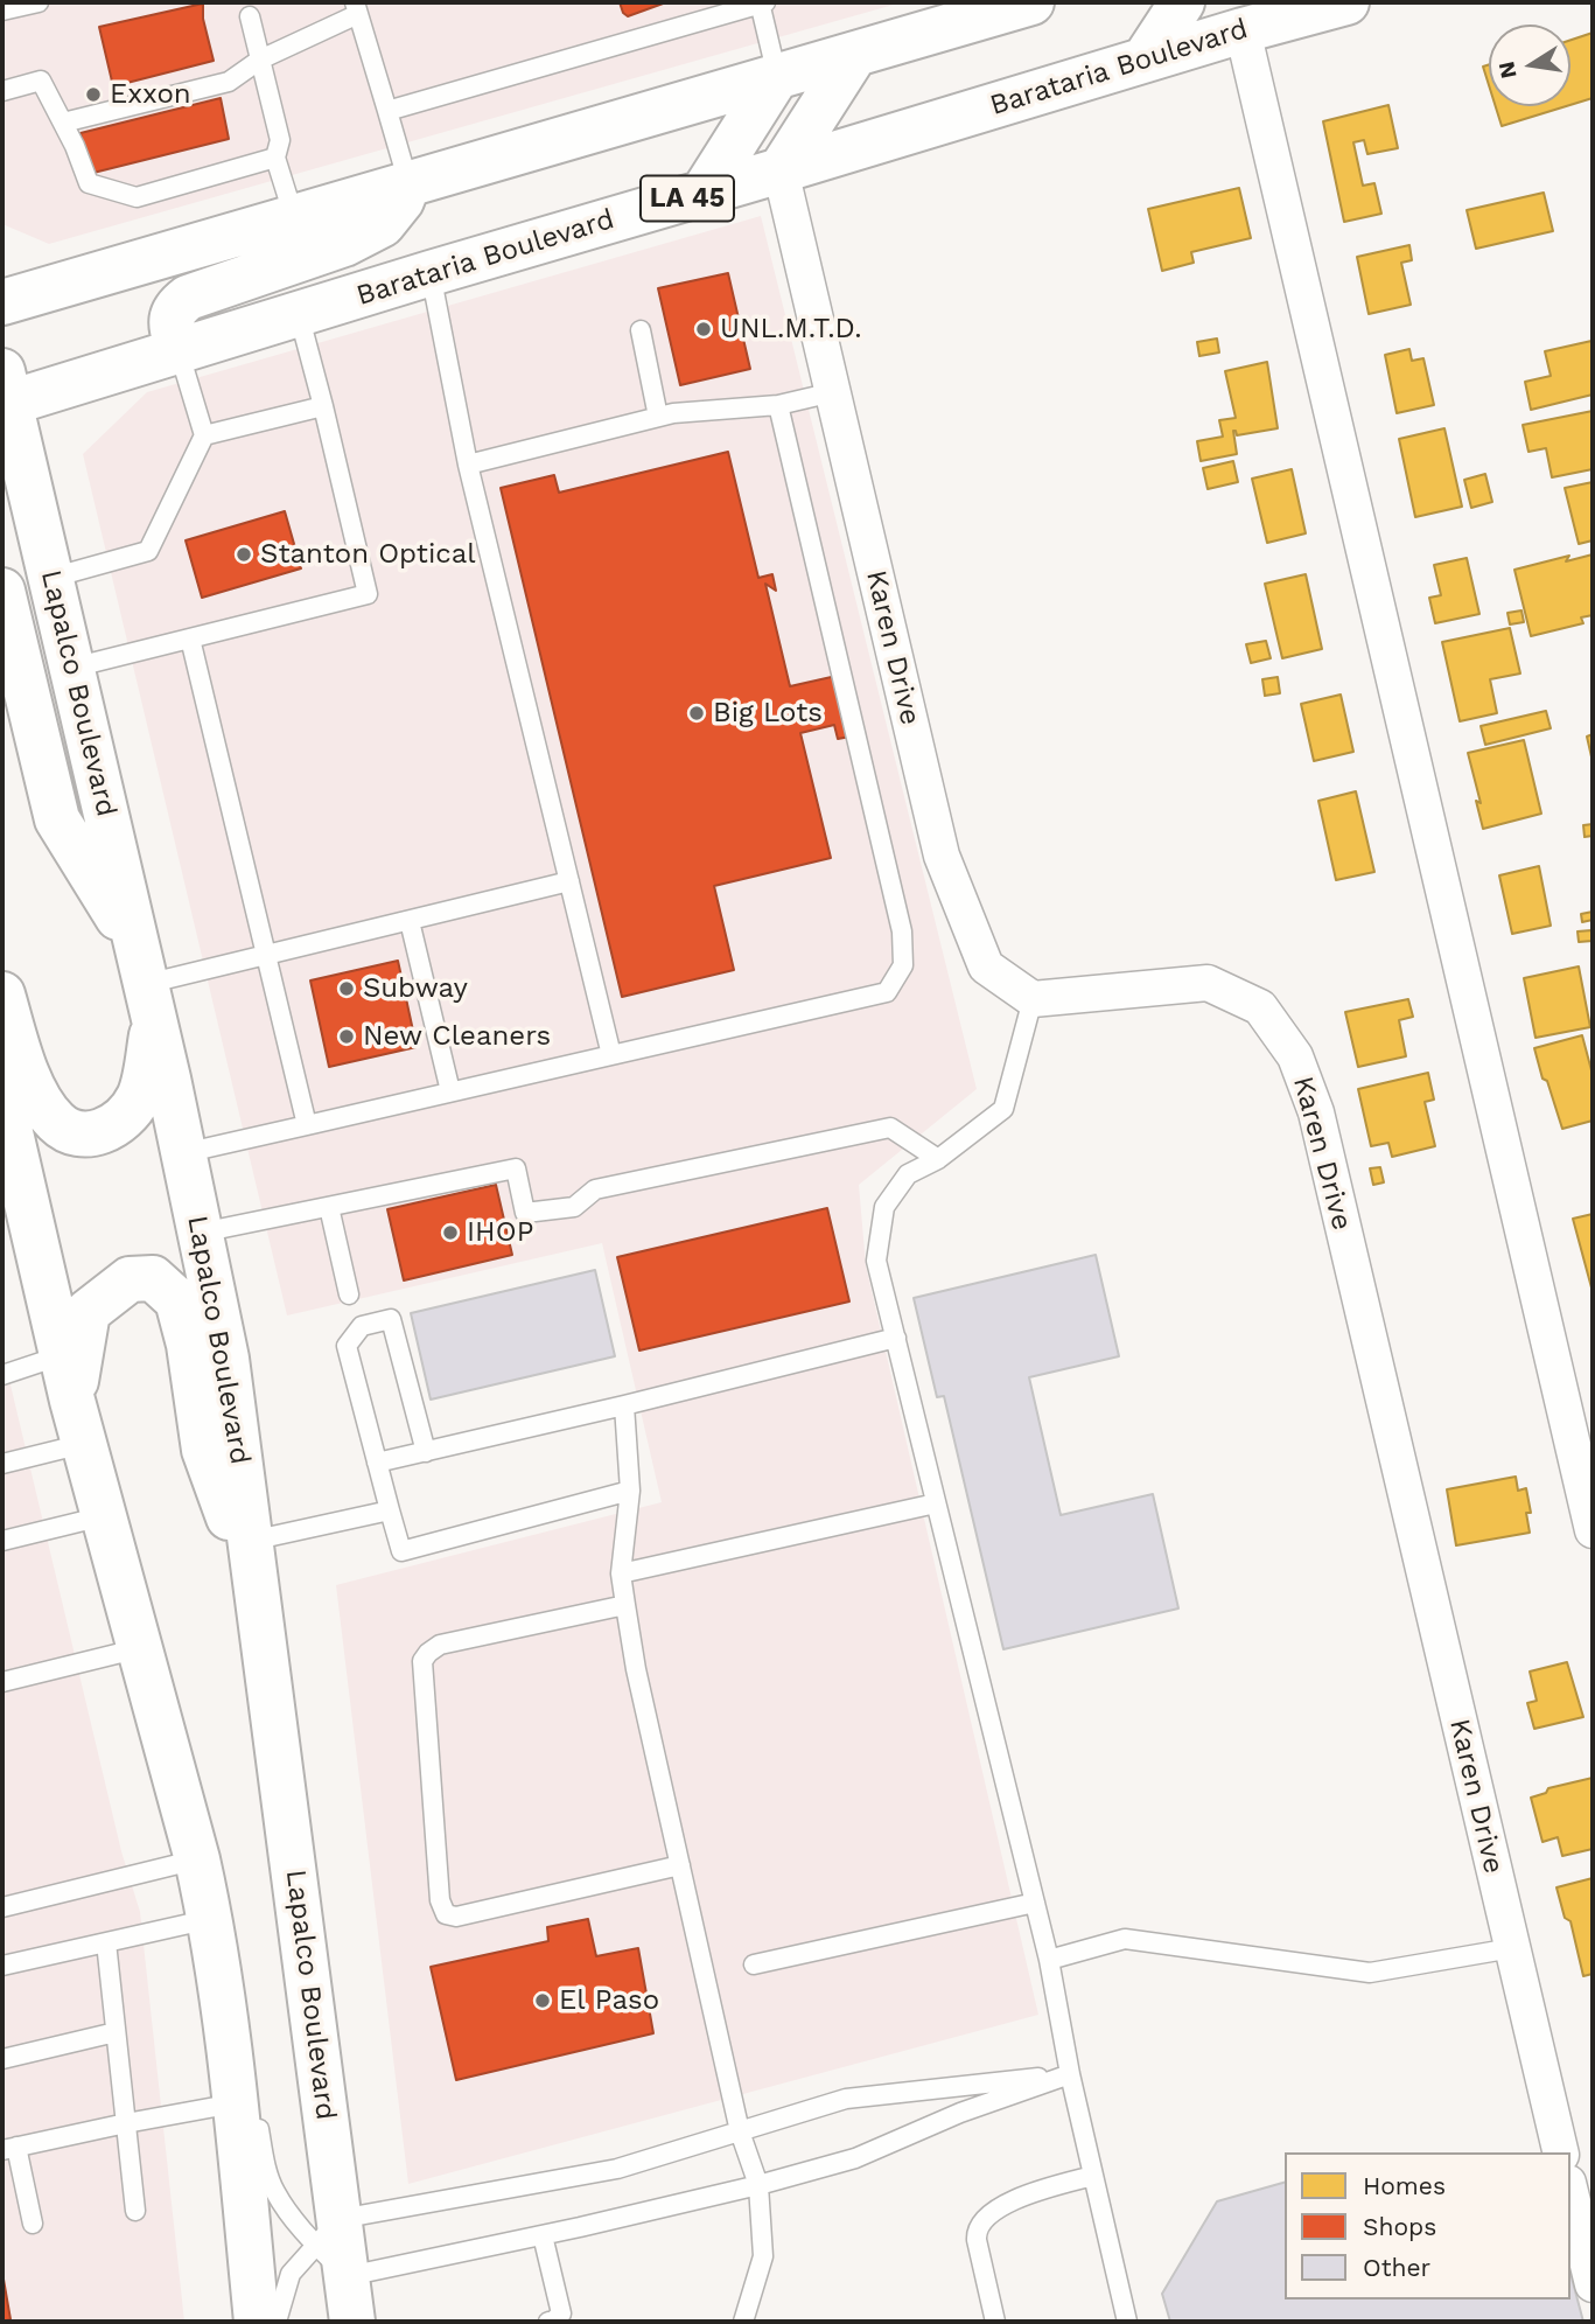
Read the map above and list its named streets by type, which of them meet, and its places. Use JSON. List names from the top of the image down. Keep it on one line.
{"streets":{"main road":["Barataria Boulevard","LA 45","Lapalco Boulevard"],"street":["Karen Drive"]},"crossings":[["Barataria Boulevard","Karen Drive"],["Barataria Boulevard","Lapalco Boulevard"]],"places":["Exxon","UNL.M.T.D.","Stanton Optical","Big Lots","Subway","New Cleaners","IHOP","El Paso"],"legend":["Homes","Shops","Other"],"north":"left"}
